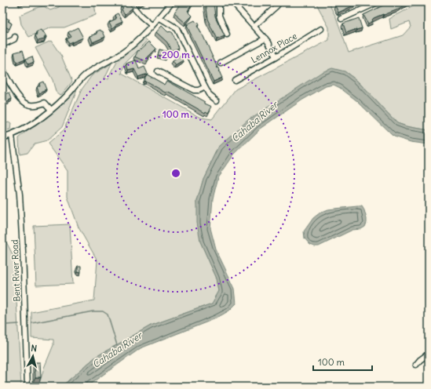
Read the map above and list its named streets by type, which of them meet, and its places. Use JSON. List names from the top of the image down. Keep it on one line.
{"streets":{"street":["Lennox Place","Bent River Road"]},"water":["Cahaba River"],"scale_bar":"100 m","north":"top","rings":["200 m","100 m"]}
